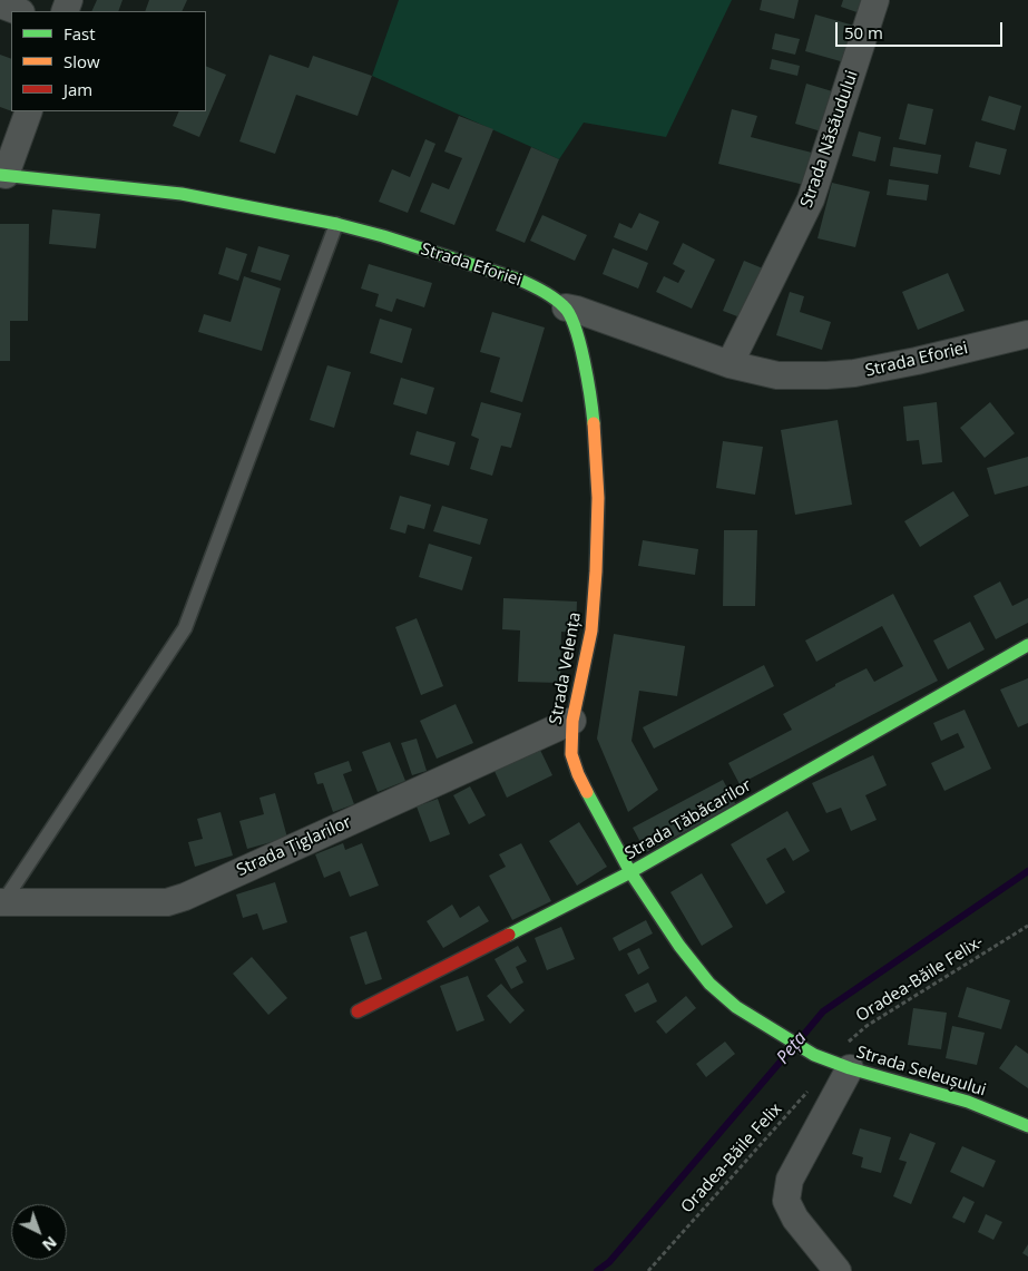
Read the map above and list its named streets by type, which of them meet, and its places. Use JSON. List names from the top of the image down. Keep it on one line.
{"streets":{"main road":["Strada Eforiei","Strada Velența","Strada Tăbăcarilor","Strada Seleușului"],"street":["Strada Năsăudului","Strada Țiglarilor"],"path":["Oradea-Băile Felix-","Oradea-Băile Felix"]},"crossings":[["Strada Năsăudului","Strada Eforiei"],["Strada Eforiei","Strada Velența"],["Strada Velența","Strada Tăbăcarilor"],["Strada Velența","Strada Țiglarilor"],["Strada Velența","Strada Seleușului"],["Oradea-Băile Felix-","Strada Seleușului"],["Oradea-Băile Felix-","Oradea-Băile Felix"],["Strada Seleușului","Oradea-Băile Felix"]],"water":["Peța"],"legend":["Fast","Slow","Jam"],"scale_bar":"50 m","north":"bottom right"}
